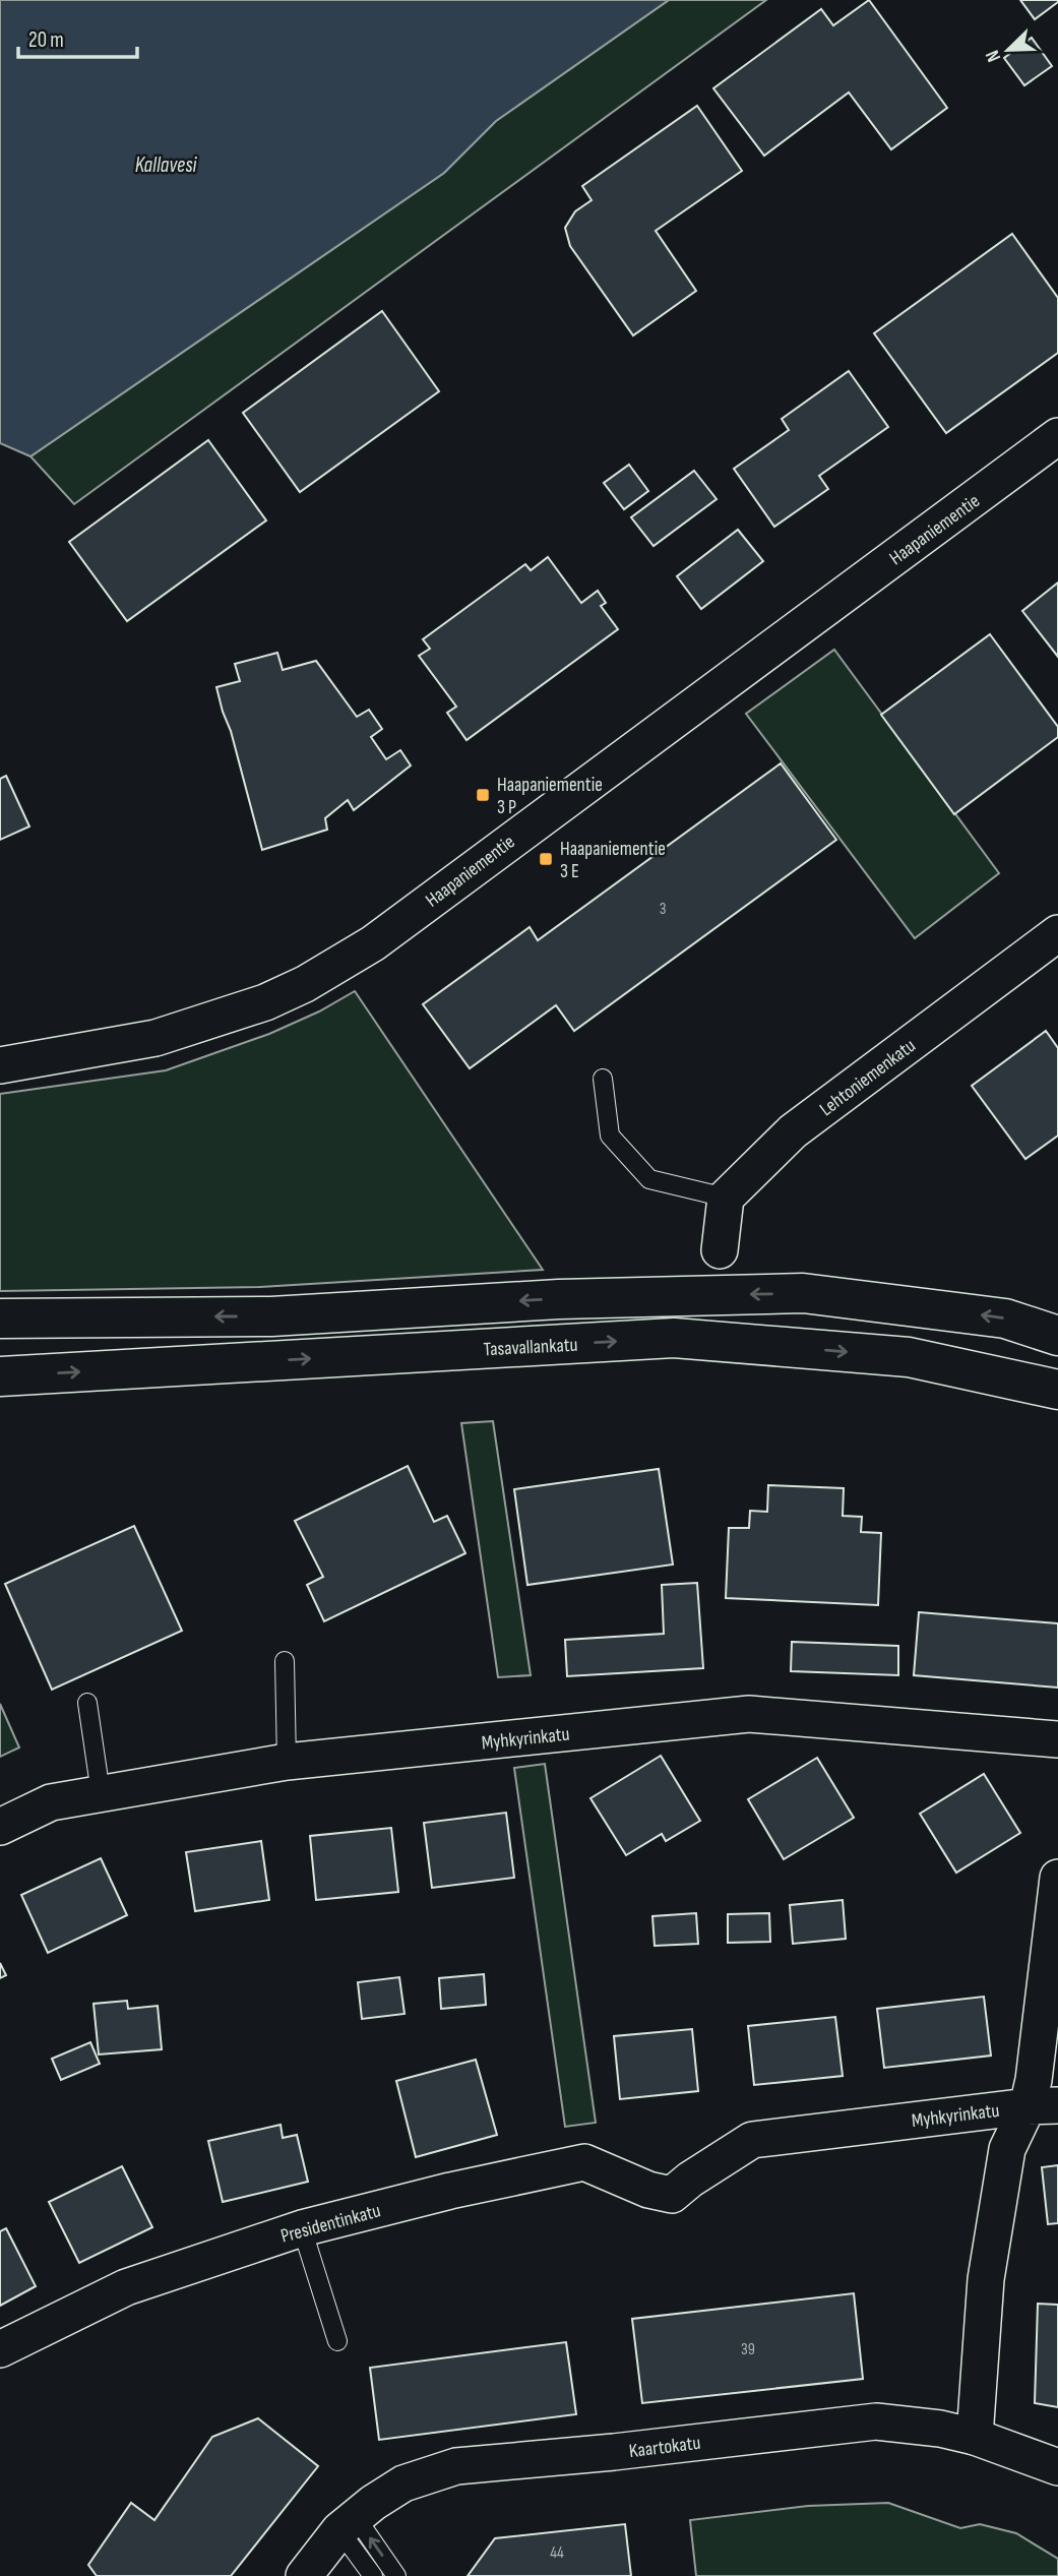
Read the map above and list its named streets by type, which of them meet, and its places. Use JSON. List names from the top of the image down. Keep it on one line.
{"streets":{"main road":["Tasavallankatu"],"street":["Haapaniementie","Lehtoniemenkatu","Myhkyrinkatu","Presidentinkatu","Kaartokatu"]},"crossings":[["Myhkyrinkatu","Presidentinkatu"]],"water":["Kallavesi"],"places":{"transit":["Haapaniementie 3 P","Haapaniementie 3 E"]},"house_numbers":["3","39","44"],"scale_bar":"20 m","north":"bottom left"}
